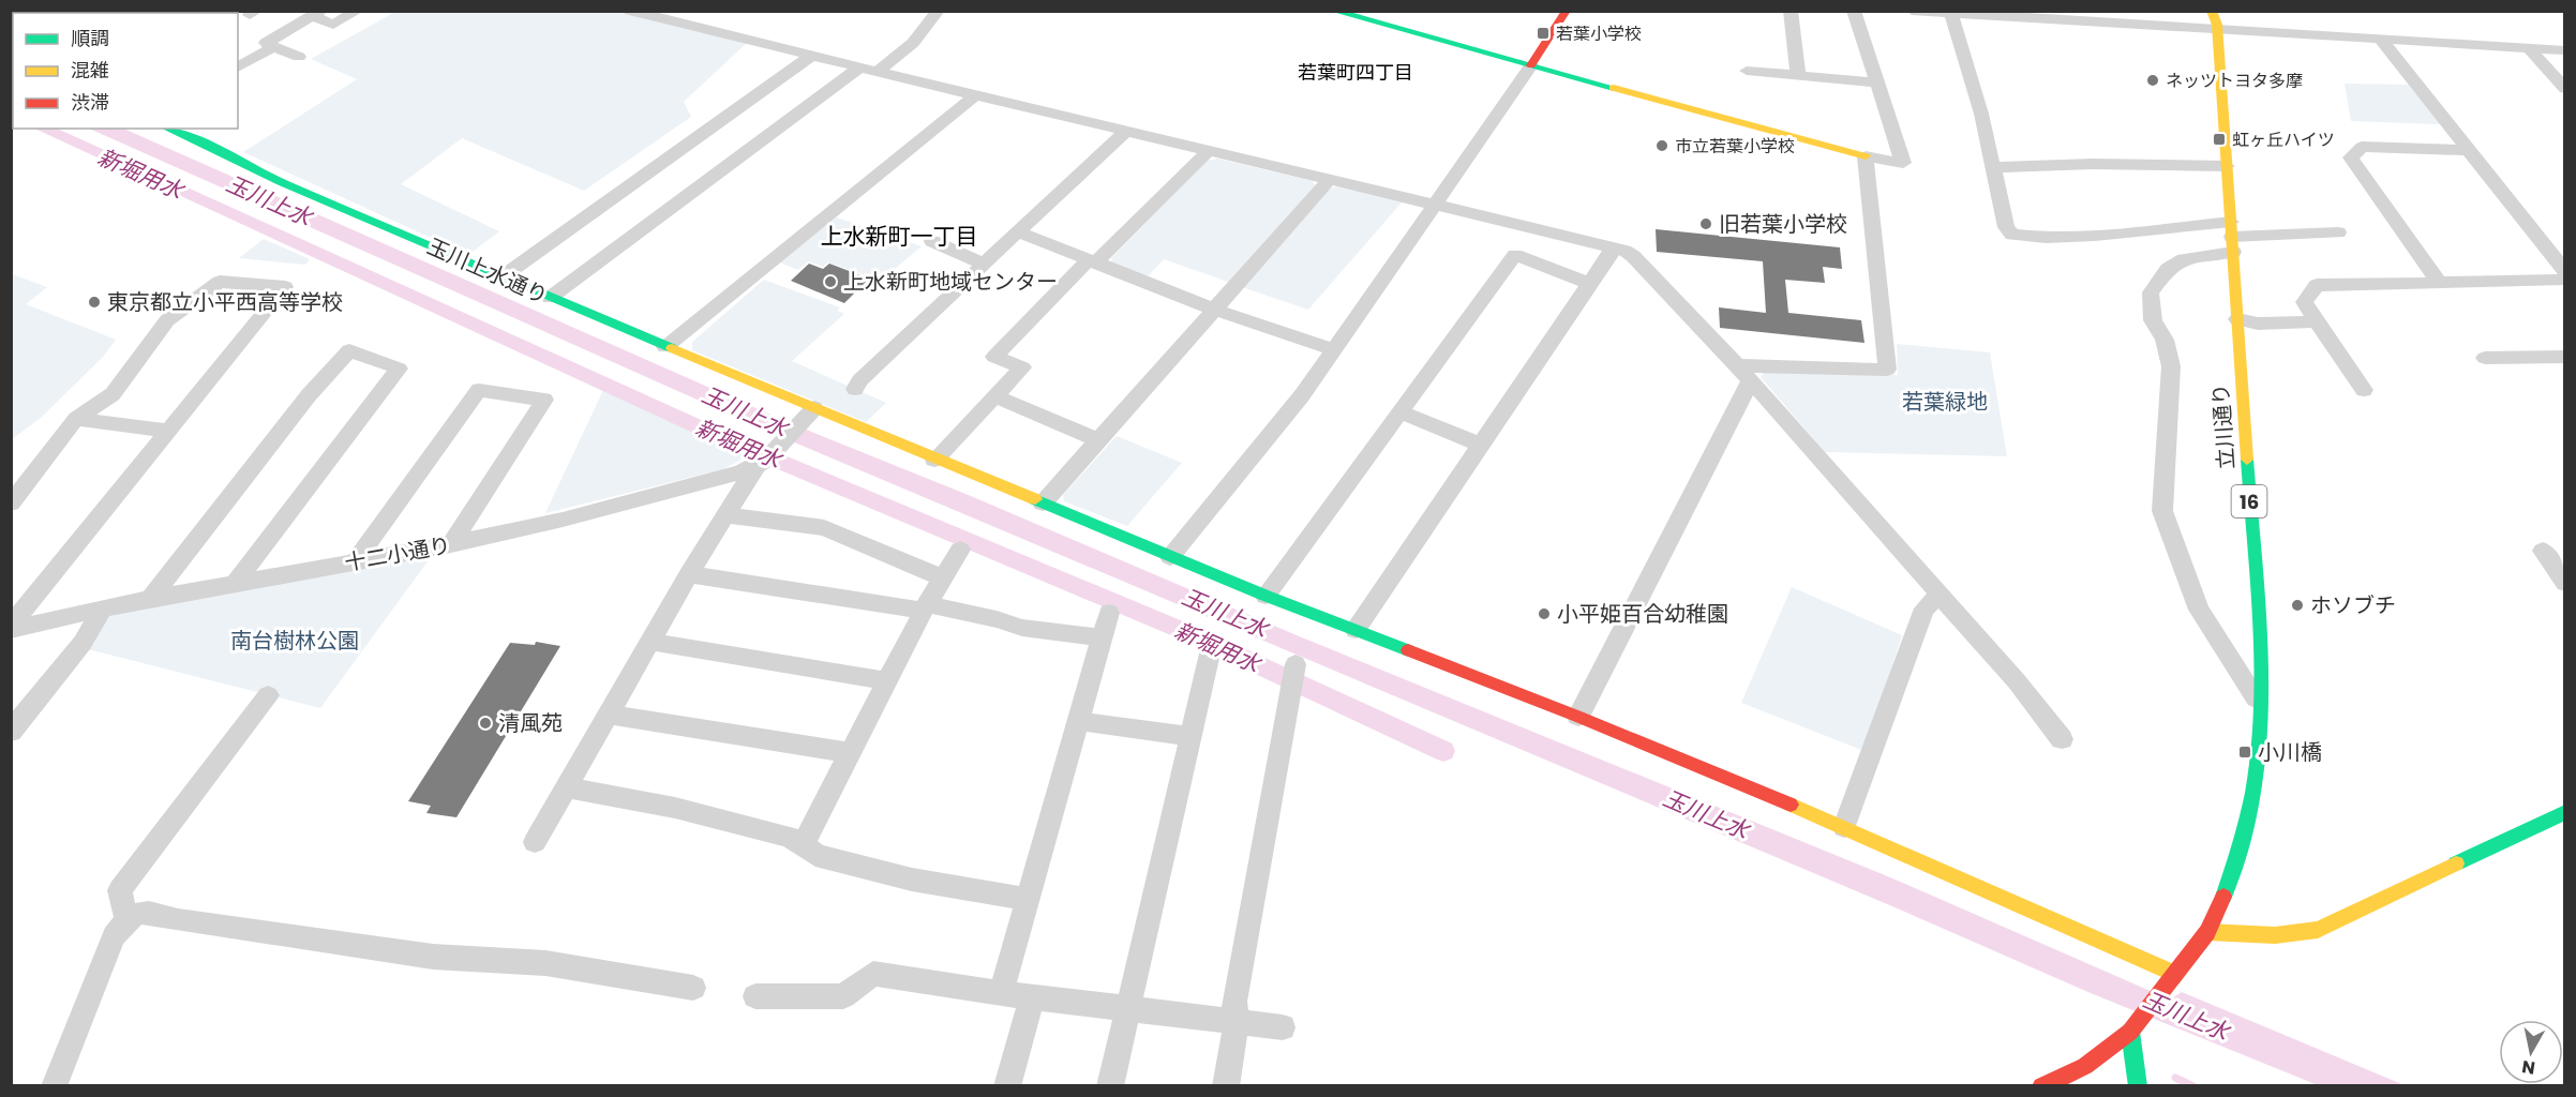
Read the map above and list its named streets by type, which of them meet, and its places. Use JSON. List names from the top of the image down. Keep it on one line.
{"streets":{"street":["玉川上水通り","立川通り","16","十二小通り"]},"crossings":[["玉川上水通り","立川通り"],["玉川上水通り","16"],["立川通り","16"]],"districts":["若葉町四丁目","上水新町一丁目"],"water":["新堀用水","玉川上水"],"parks":["若葉緑地","南台樹林公園"],"places":{"transit":["若葉小学校","虹ヶ丘ハイツ","小川橋"],"other":["ネッツトヨタ多摩","市立若葉小学校","旧若葉小学校","上水新町地域センター","東京都立小平西高等学校","ホソブチ","小平姫百合幼稚園","清風苑"]},"legend":["順調","混雑","渋滞"],"north":"bottom"}
